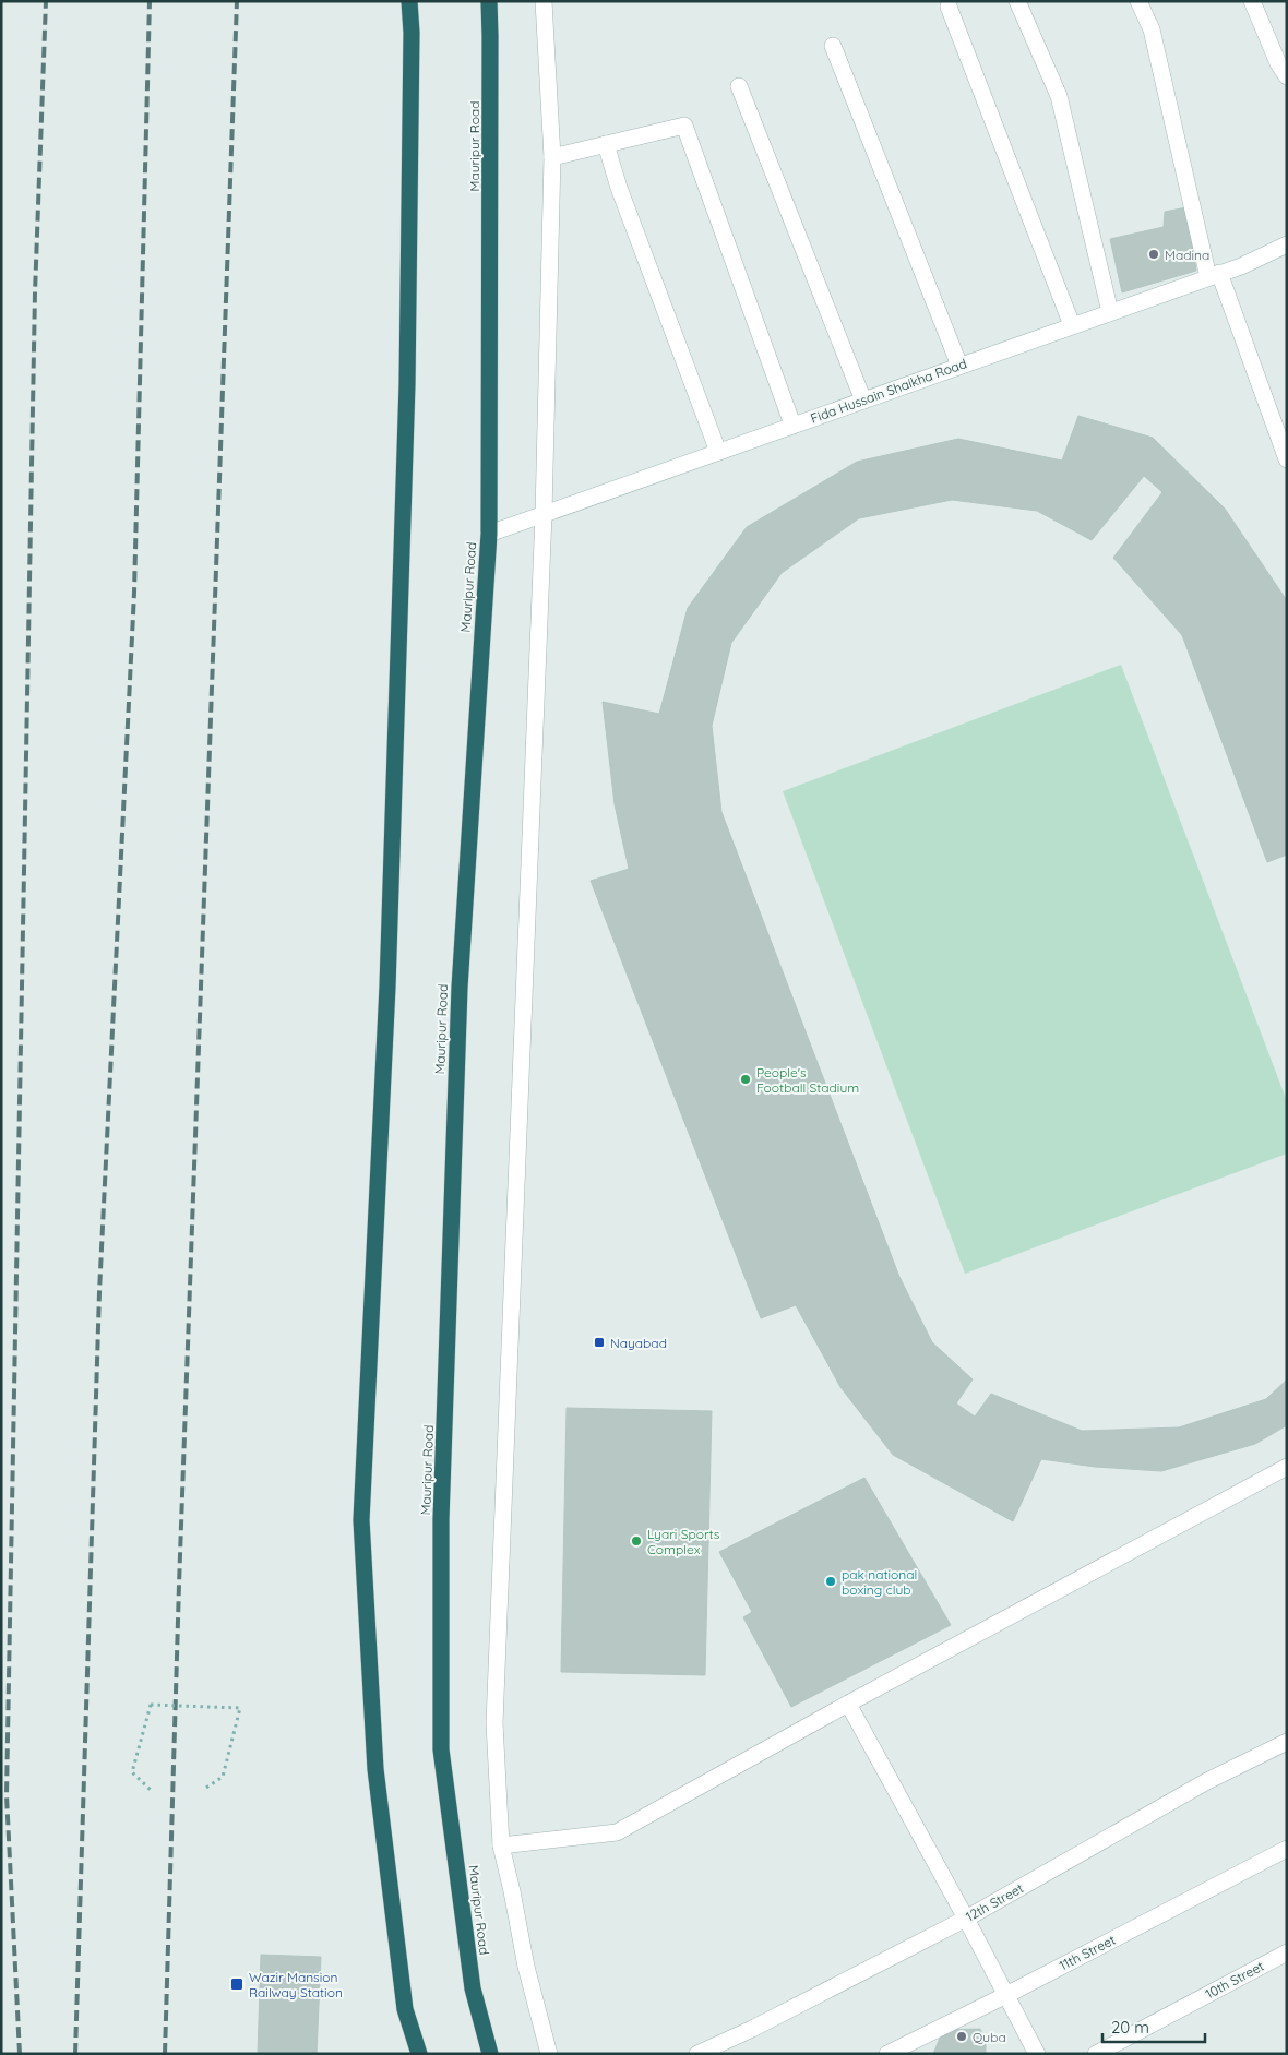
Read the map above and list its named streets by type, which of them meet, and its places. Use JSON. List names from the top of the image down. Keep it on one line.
{"streets":{"highway":["Mauripur Road"],"street":["Fida Hussain Shaikha Road","12th Street","11th Street","10th Street"]},"crossings":[["Mauripur Road","Fida Hussain Shaikha Road"]],"places":{"other":["Madina","People's Football Stadium","Lyari Sports Complex","pak national boxing club","Quba"],"transit":["Nayabad","Wazir Mansion Railway Station"]},"scale_bar":"20 m"}
